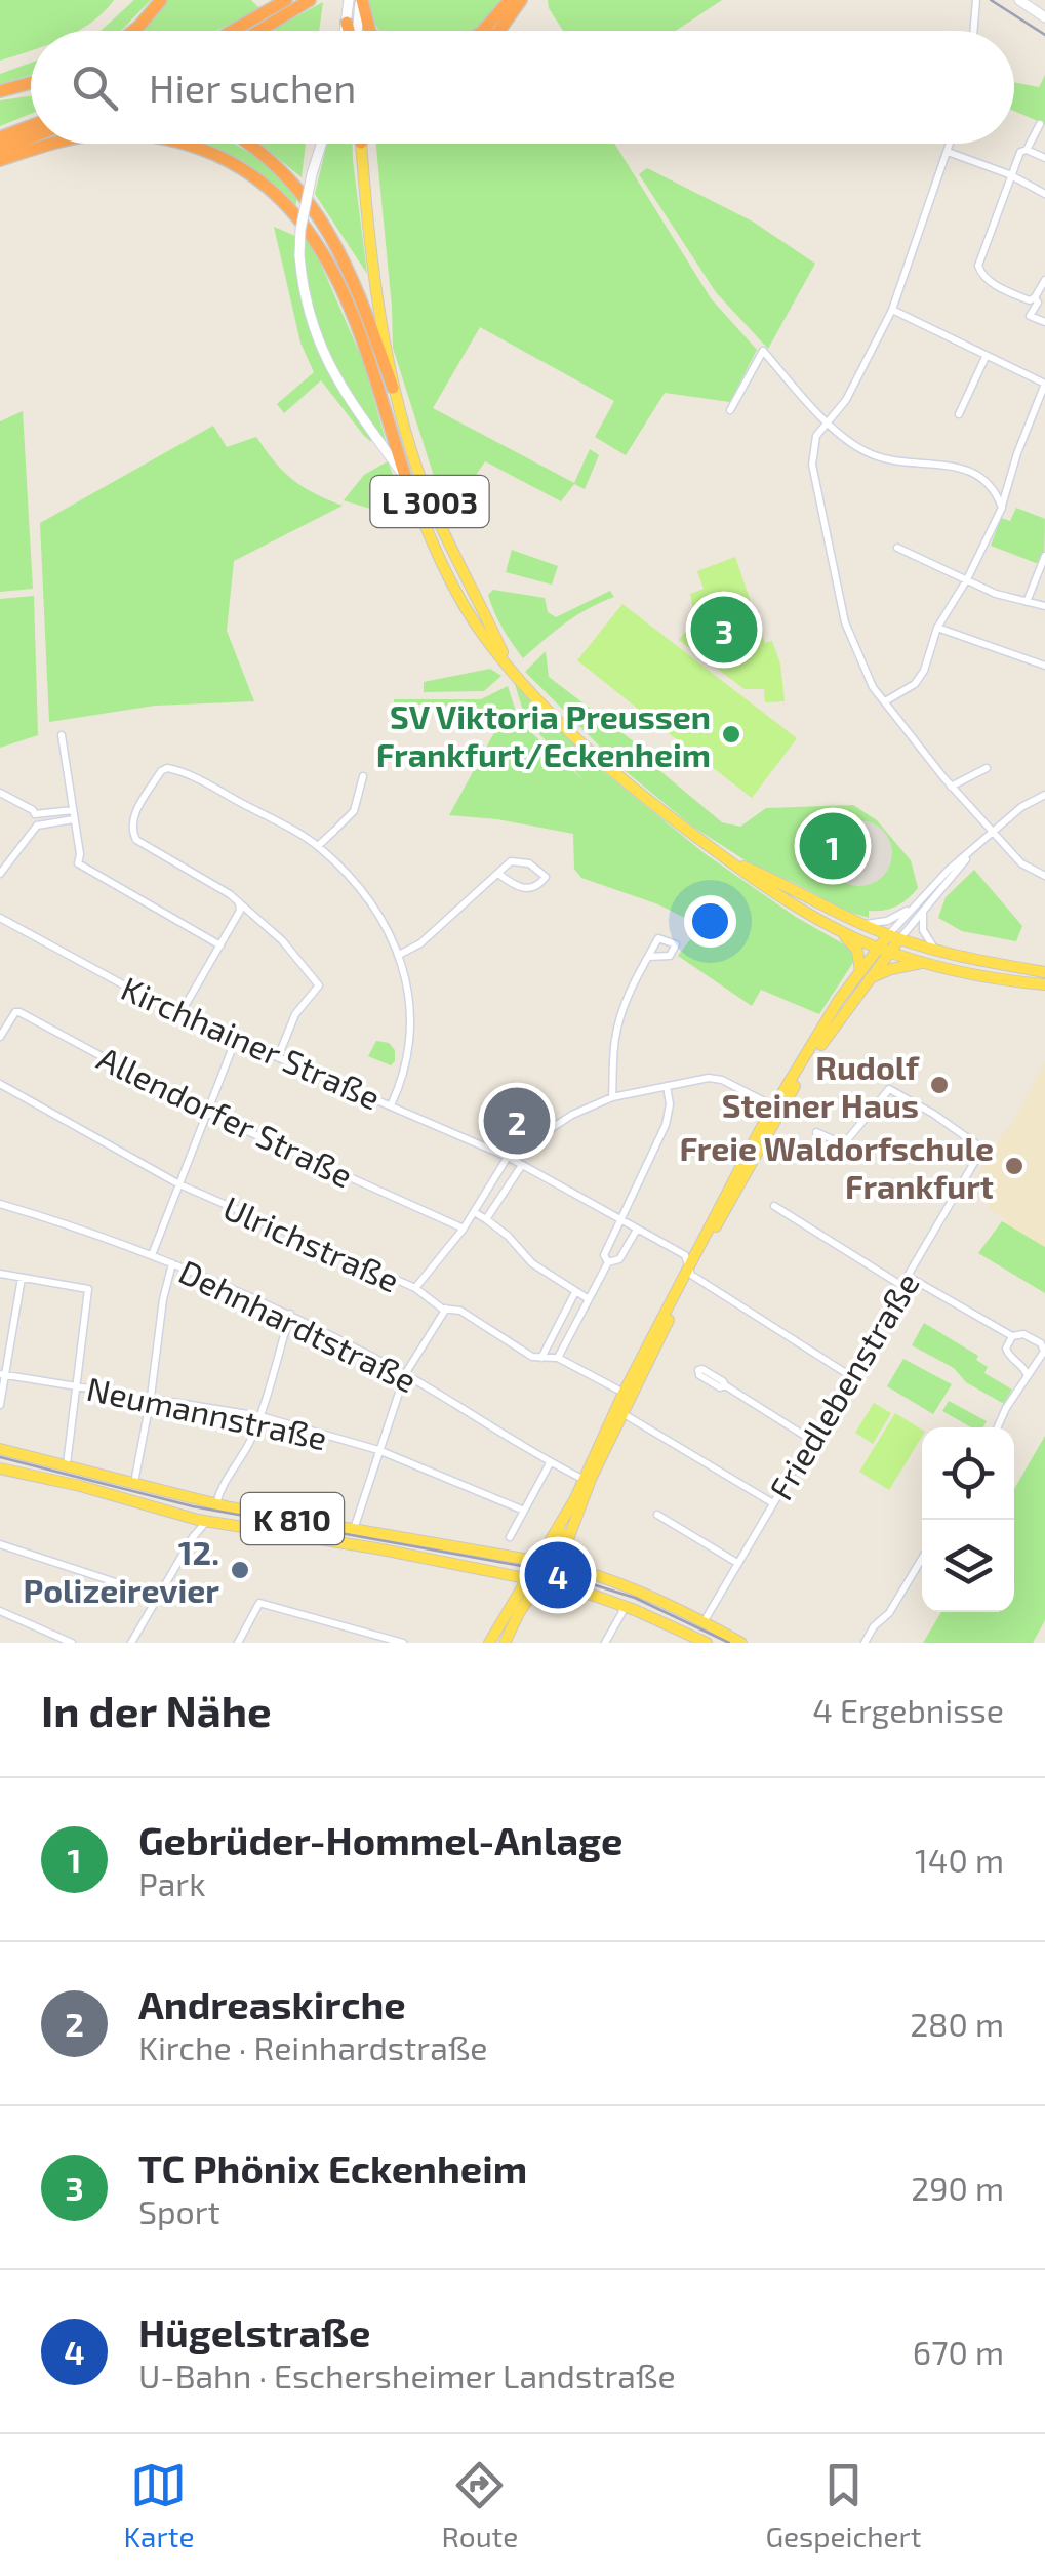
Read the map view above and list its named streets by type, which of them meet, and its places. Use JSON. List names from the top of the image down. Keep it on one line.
{"streets":{"main road":["L 3003","K 810"],"street":["Kirchhainer Straße","Allendorfer Straße","Ulrichstraße","Dehnhardtstraße","Friedlebenstraße","Neumannstraße"]},"crossings":[["Kirchhainer Straße","Friedlebenstraße"],["Friedlebenstraße","K 810"]],"places":["SV Viktoria Preussen Frankfurt/Eckenheim","Rudolf Steiner Haus","Freie Waldorfschule Frankfurt","12. Polizeirevier"],"page":{"search":"Hier suchen","pins":["3","1","2","4"],"heading":["In der Nähe","4 Ergebnisse"],"list":[{"mark":"1","name":"Gebrüder-Hommel-Anlage","note":"Park","value":"140 m"},{"mark":"2","name":"Andreaskirche","note":"Kirche · Reinhardstraße","value":"280 m"},{"mark":"3","name":"TC Phönix Eckenheim","note":"Sport","value":"290 m"},{"mark":"4","name":"Hügelstraße","note":"U-Bahn · Eschersheimer Landstraße","value":"670 m"}],"nav":["Karte","Route","Gespeichert"]}}
